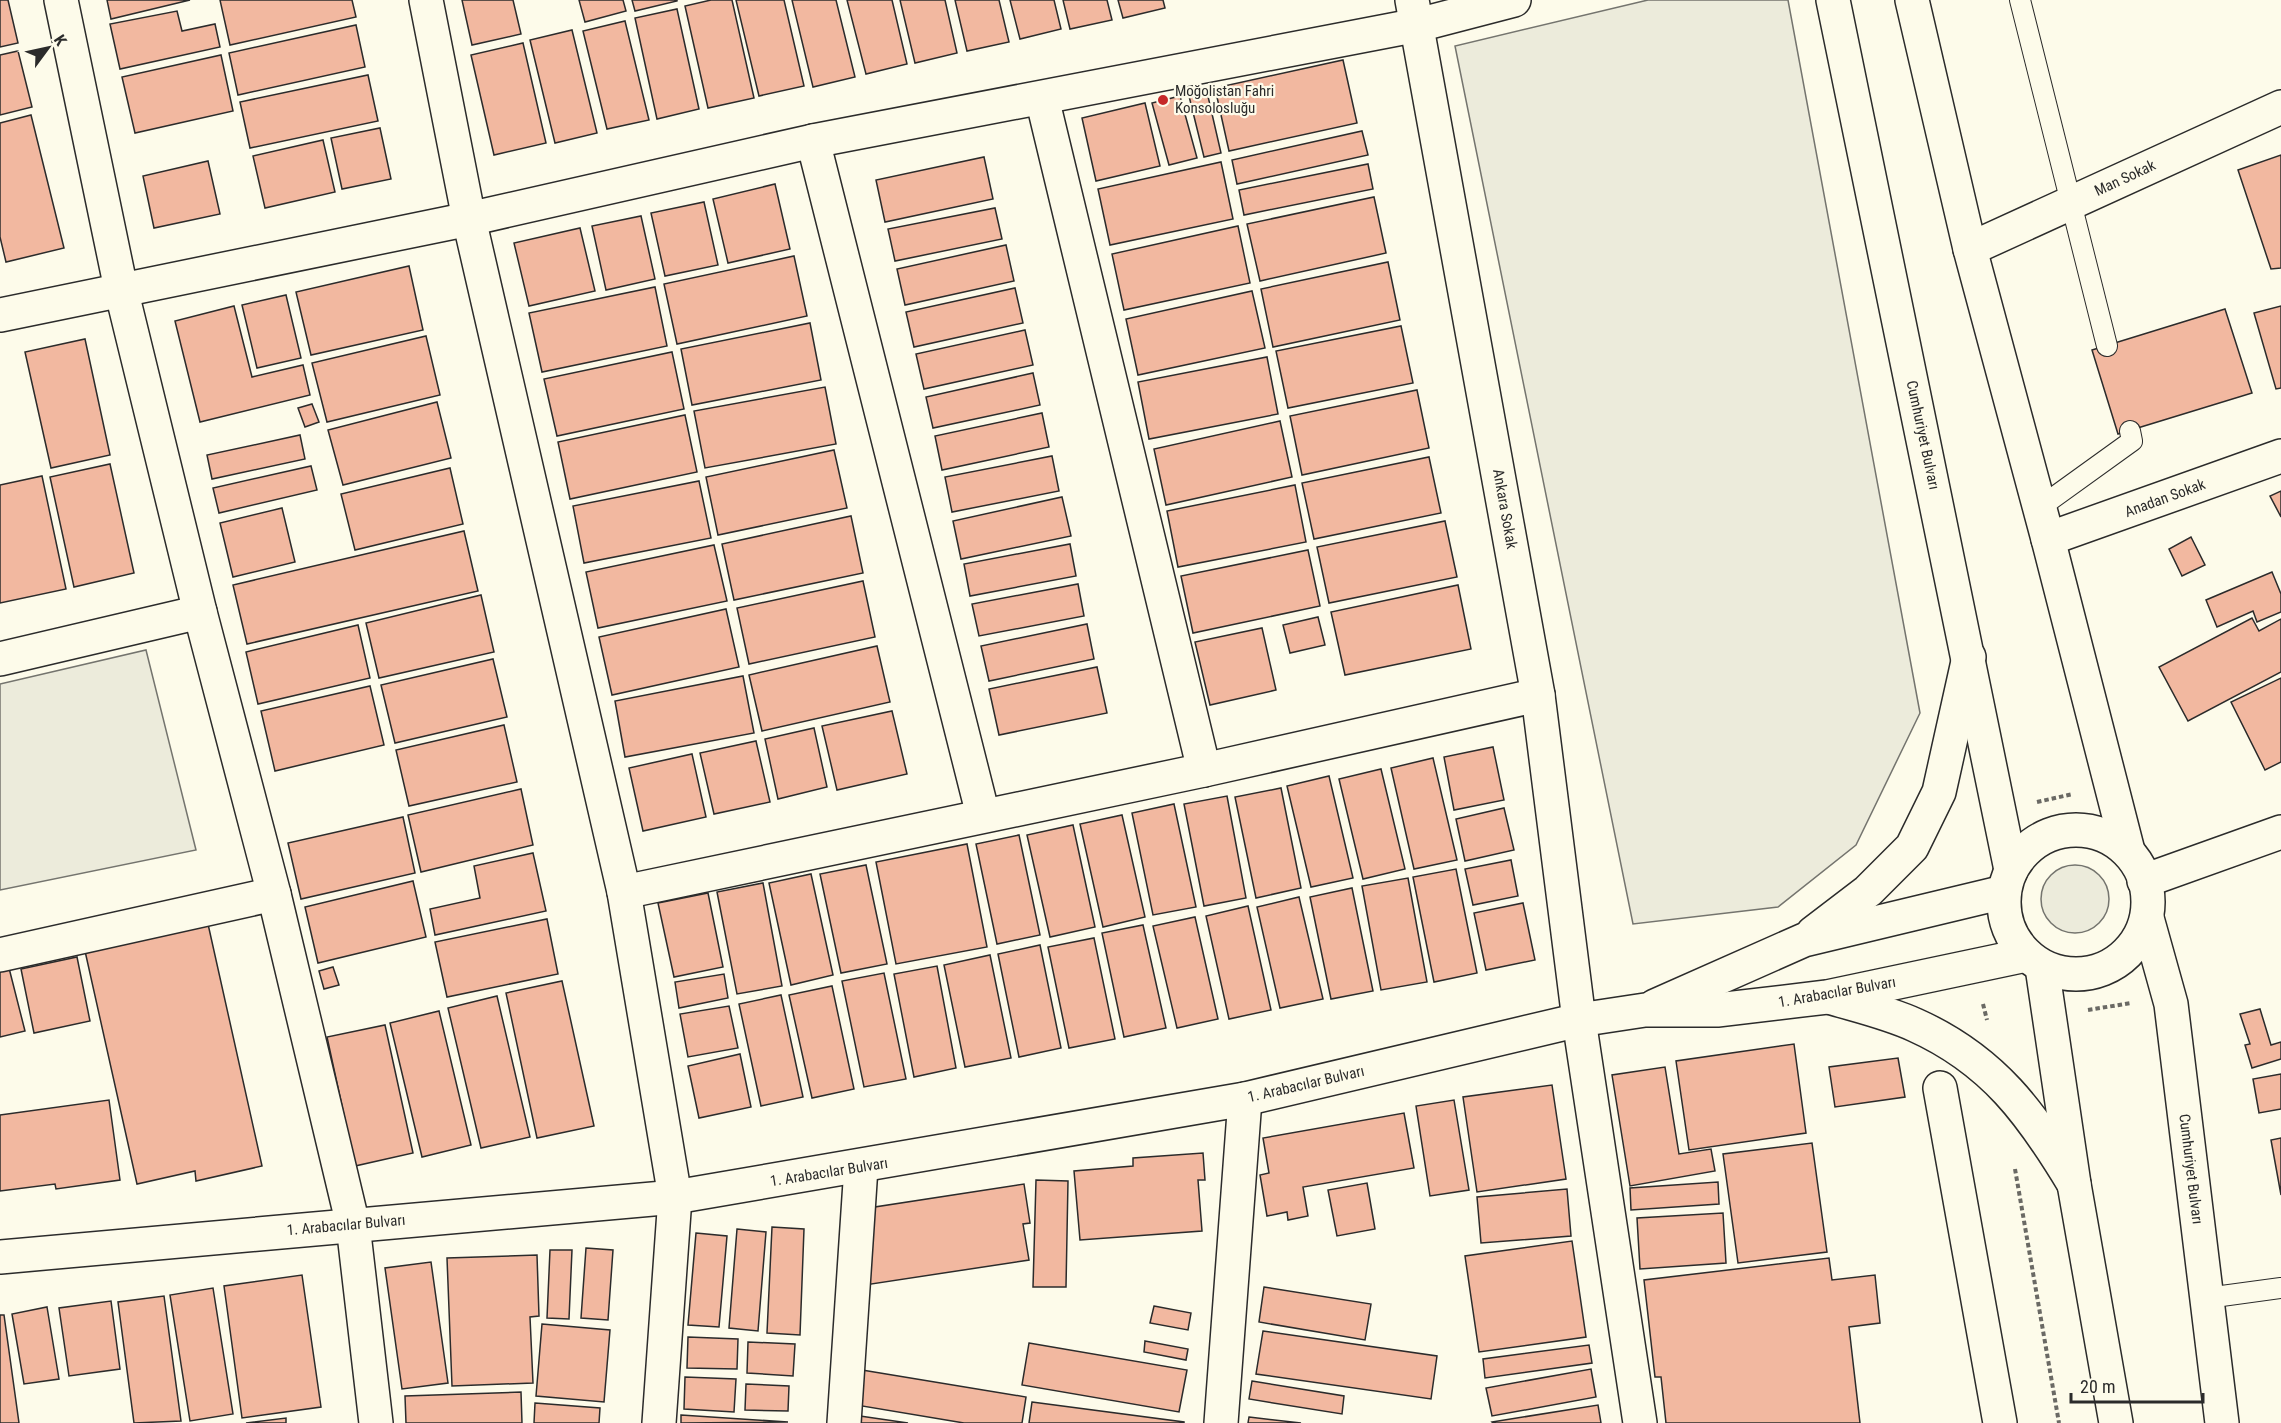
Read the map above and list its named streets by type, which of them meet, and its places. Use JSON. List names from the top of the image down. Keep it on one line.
{"streets":{"street":["Man Sokak","Cumhuriyet Bulvarı","Anadan Sokak","Ankara Sokak","1. Arabacılar Bulvarı"]},"crossings":[["Cumhuriyet Bulvarı","1. Arabacılar Bulvarı"],["Ankara Sokak","1. Arabacılar Bulvarı"]],"places":["Moğolistan Fahri Konsolosluğu"],"scale_bar":"20 m","north":"top right"}
